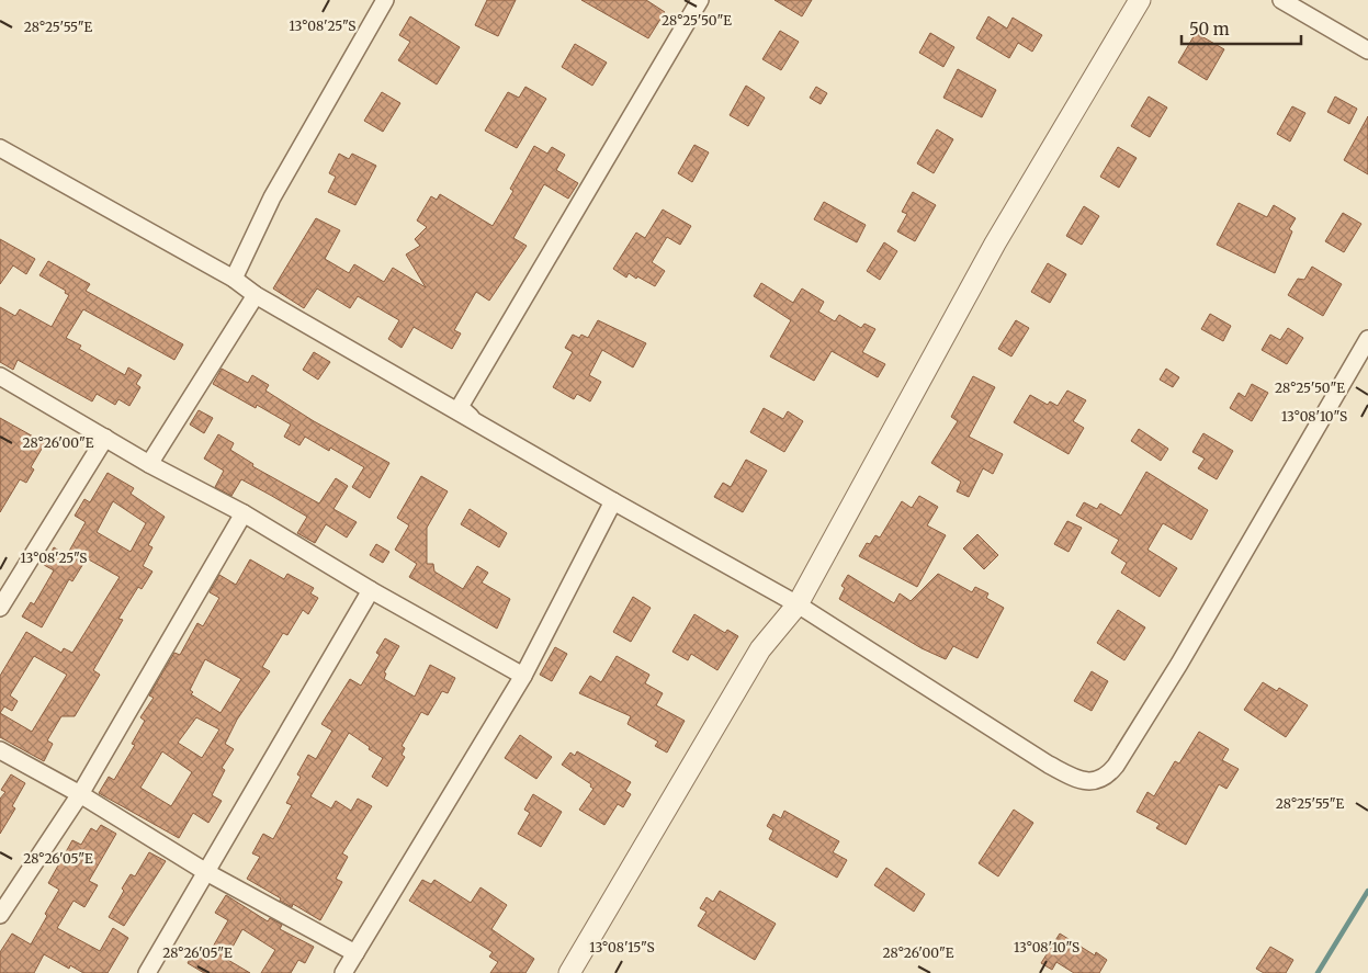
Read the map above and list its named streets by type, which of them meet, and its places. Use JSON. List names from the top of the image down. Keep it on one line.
{"scale_bar":"50 m","coordinates":["28°25'50\"E","13°08'25\"S","28°25'55\"E","13°08'10\"S","28°26'00\"E","28°26'05\"E","13°08'15\"S"]}
